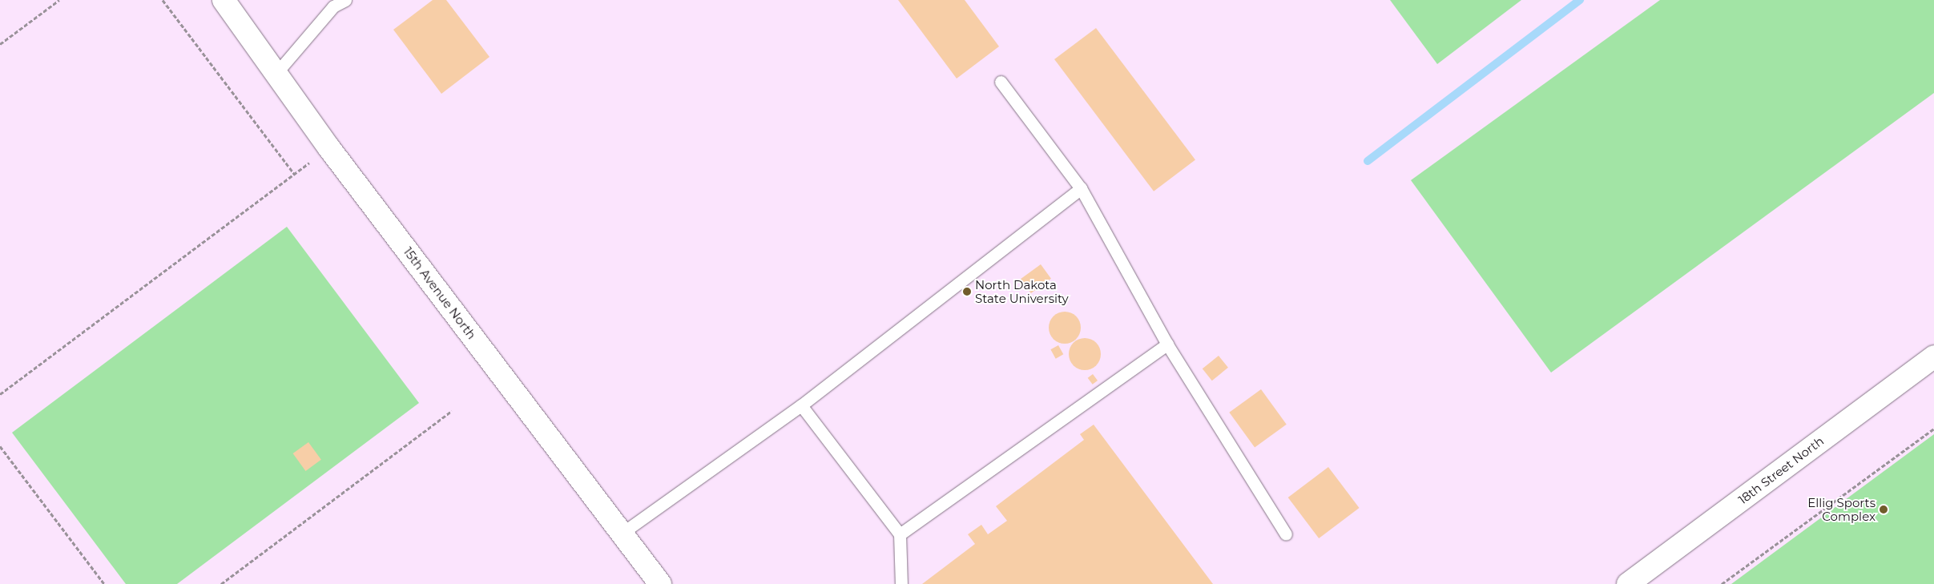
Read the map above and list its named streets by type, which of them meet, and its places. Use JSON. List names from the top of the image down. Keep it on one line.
{"streets":{"street":["15th Avenue North","18th Street North"]},"places":["North Dakota State University","Ellig Sports Complex"]}
